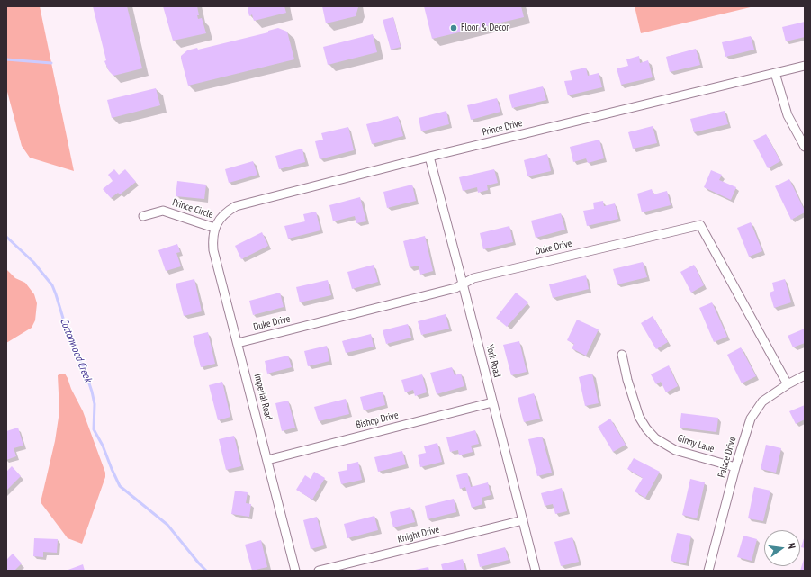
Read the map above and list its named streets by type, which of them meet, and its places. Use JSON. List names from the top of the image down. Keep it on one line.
{"streets":{"street":["Prince Drive","Prince Circle","Duke Drive","York Road","Imperial Road","Bishop Drive","Ginny Lane","Palace Drive","Knight Drive"]},"crossings":[["Prince Drive","Prince Circle"],["Prince Drive","York Road"],["Prince Drive","Imperial Road"],["Prince Circle","Imperial Road"],["Duke Drive","York Road"],["Duke Drive","Imperial Road"],["Duke Drive","Palace Drive"],["York Road","Bishop Drive"],["York Road","Knight Drive"],["Imperial Road","Bishop Drive"],["Ginny Lane","Palace Drive"]],"water":["Cottonwood Creek"],"places":["Floor & Decor"],"north":"right"}
